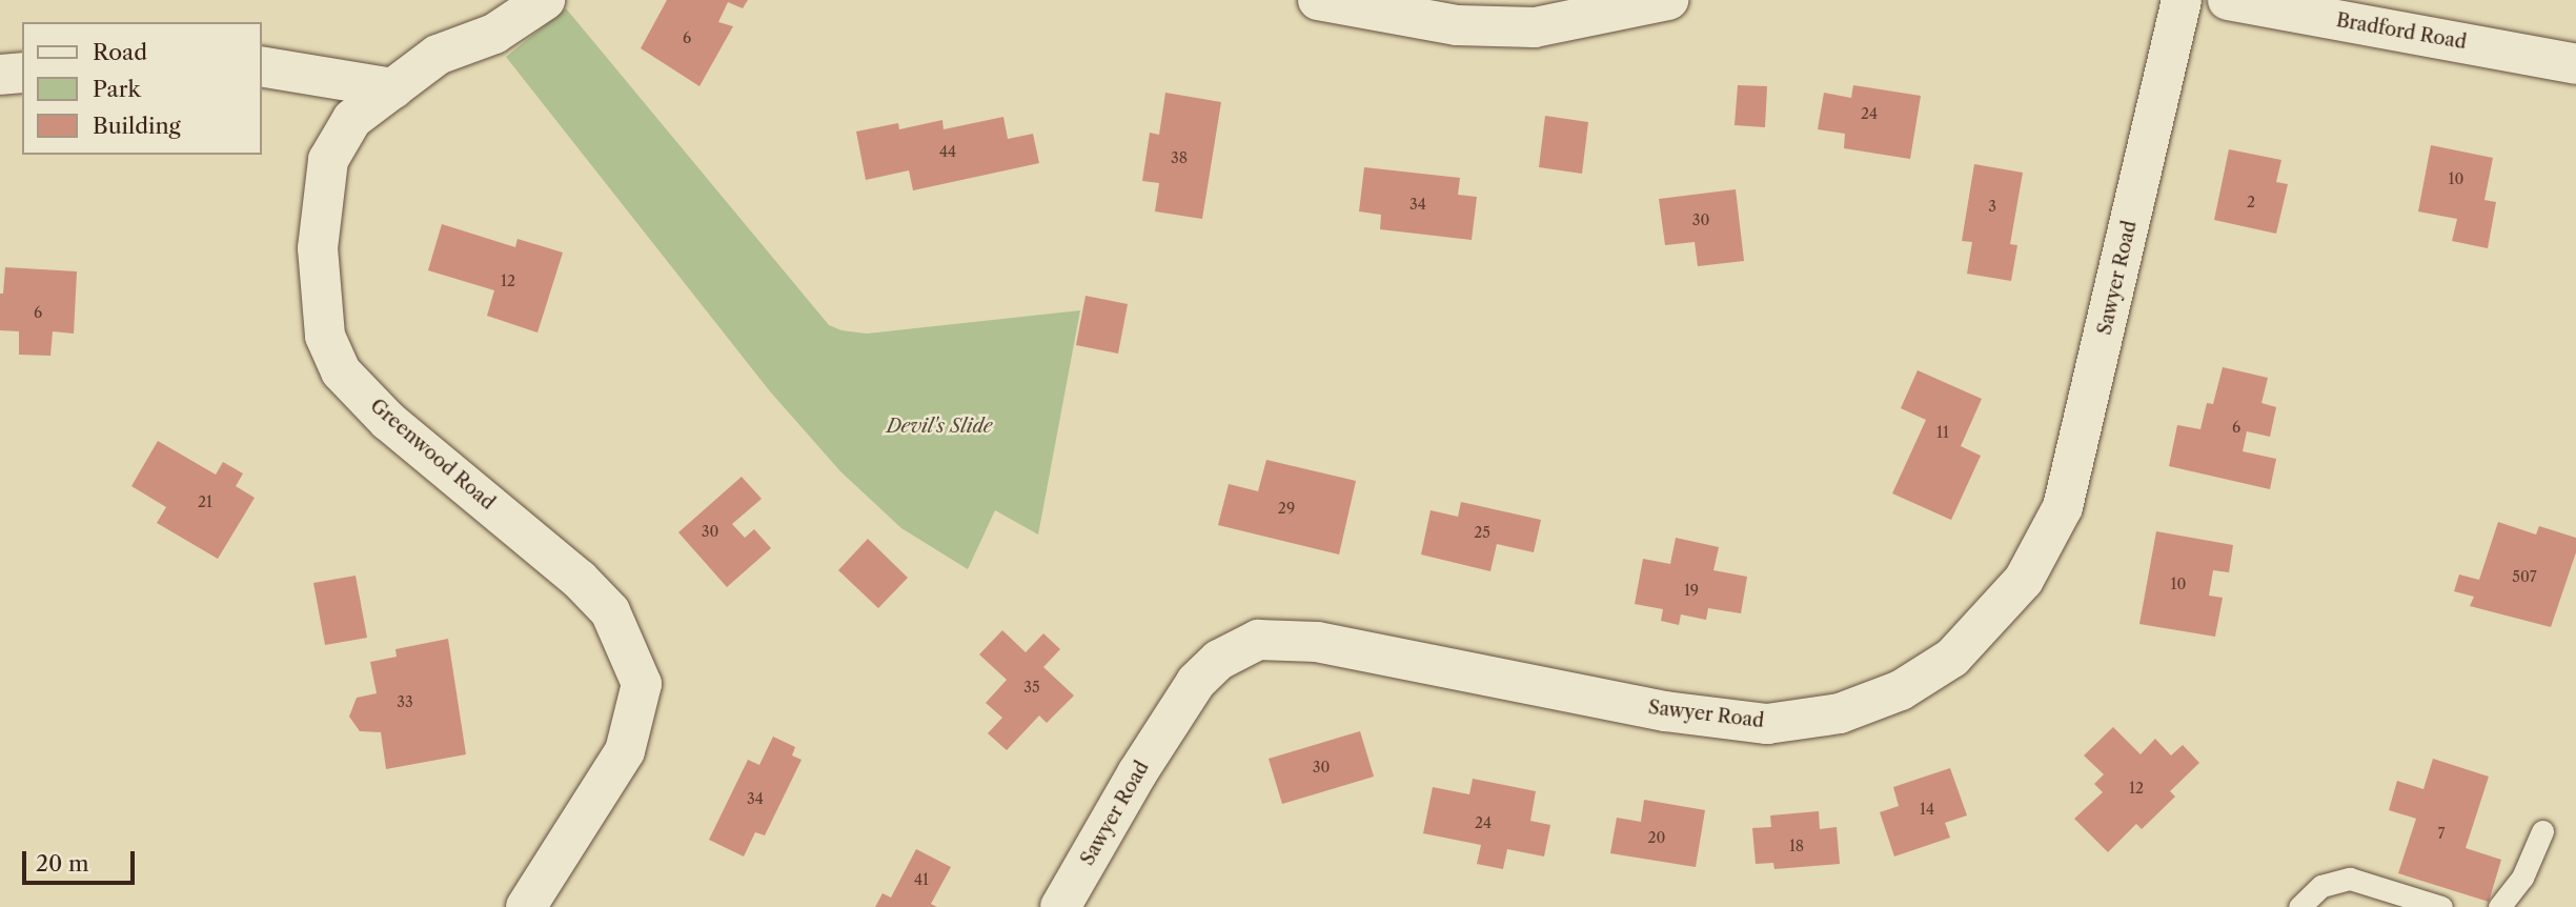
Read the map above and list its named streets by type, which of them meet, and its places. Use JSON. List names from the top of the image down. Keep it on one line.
{"streets":{"street":["Bradford Road","Sawyer Road","Greenwood Road"]},"parks":["Devil's Slide"],"house_numbers":["6","24","44","38","10","2","34","3","30","12","6","6","11","21","29","30","25","507","10","19","35","33","30","12","34","14","24","7","20","18","41"],"legend":["Road","Park","Building"],"scale_bar":"20 m"}
